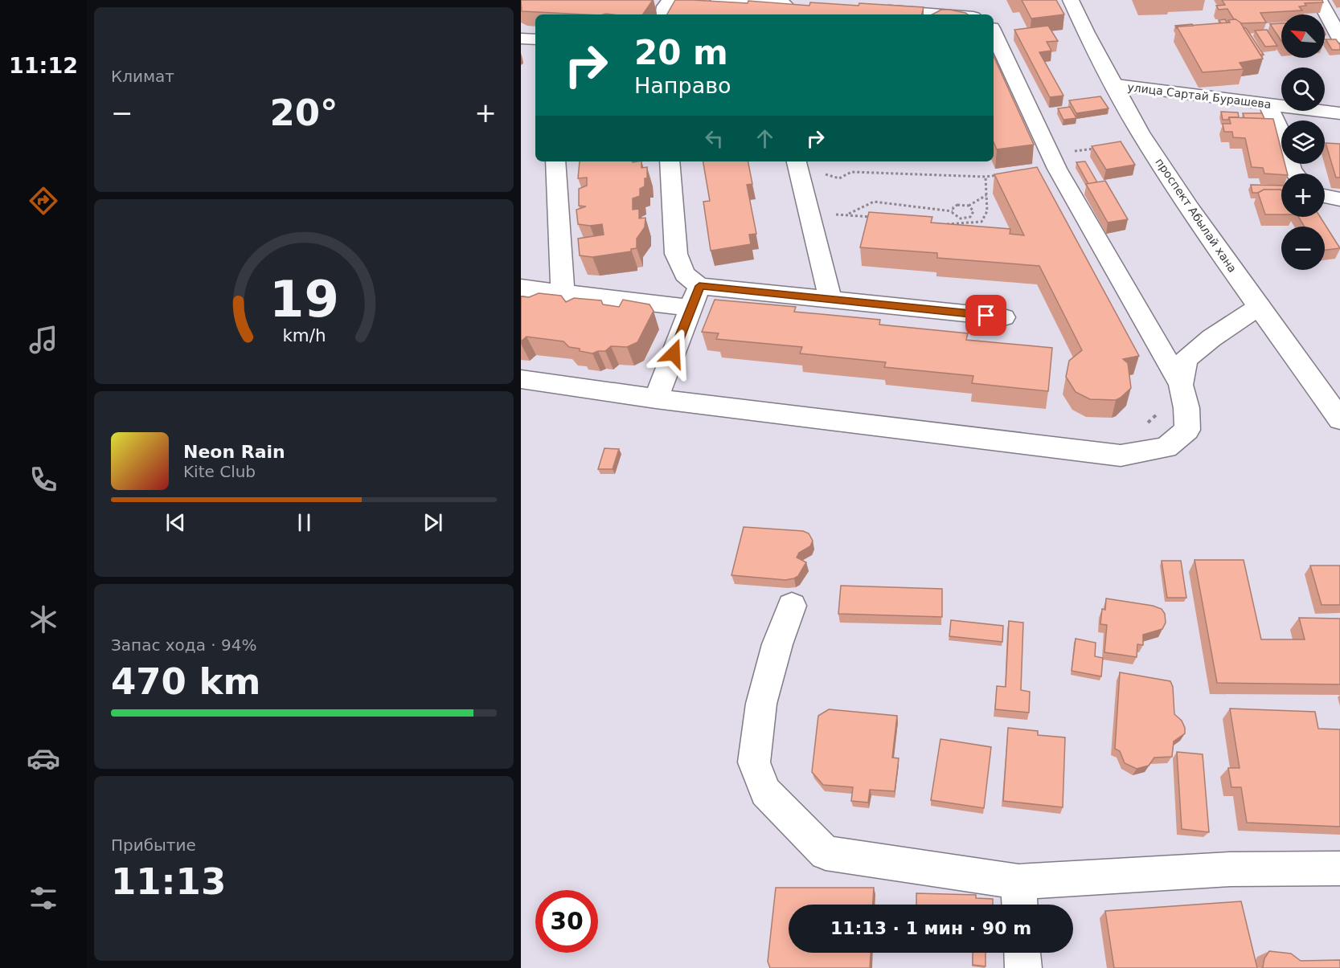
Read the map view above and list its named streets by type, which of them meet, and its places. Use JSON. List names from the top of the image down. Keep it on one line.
{"streets":{"street":["улица Сартай Бурашева","проспект Абылай хана"]},"crossings":[["улица Сартай Бурашева","проспект Абылай хана"]],"north":"top left","page":{"tabs":"11:12","tile":["Климат",["Запас хода · 94%","470 km"],["Прибытие","11:13"]],"map_buttons":["+","−"],"turn":["20 m","Направо"],"heat":["−","20°","+"],"song":["Neon Rain","Kite Club"],"limit":"30","trip":"11:13 · 1 мин · 90 m","gauge":["19","km/h"]}}
